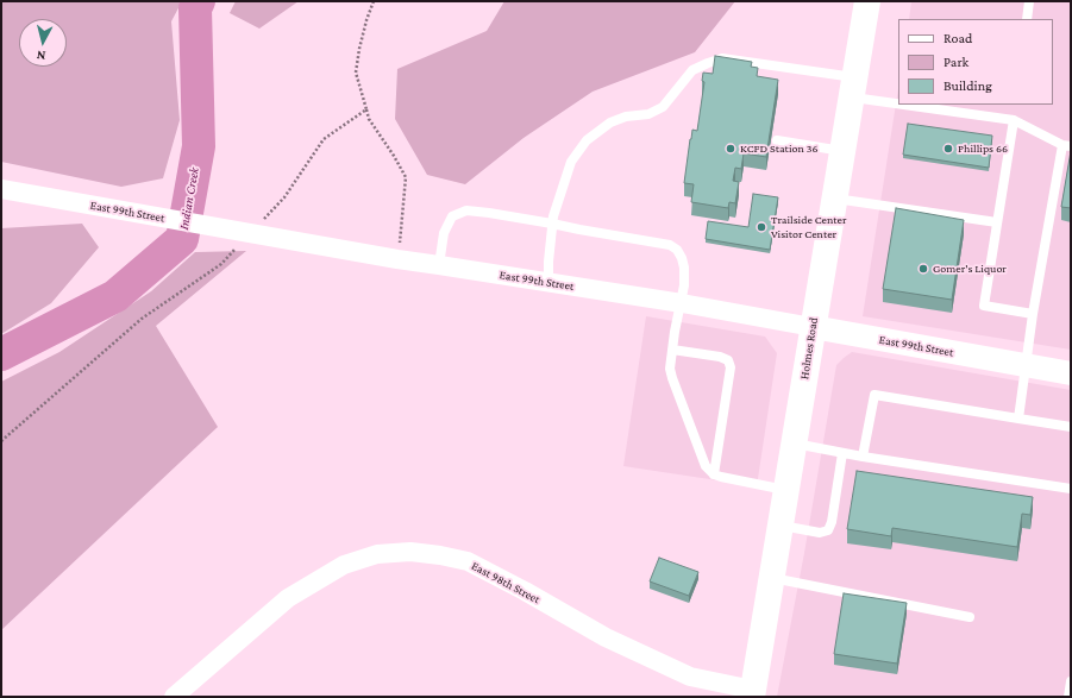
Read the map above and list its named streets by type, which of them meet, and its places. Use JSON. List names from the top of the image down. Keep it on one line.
{"streets":{"main road":["Holmes Road"],"street":["East 99th Street","East 98th Street"]},"crossings":[["East 99th Street","Holmes Road"],["Holmes Road","East 98th Street"]],"water":["Indian Creek"],"places":["KCFD Station 36","Phillips 66","Trailside Center Visitor Center","Gomer's Liquor"],"legend":["Road","Park","Building"],"north":"bottom"}
